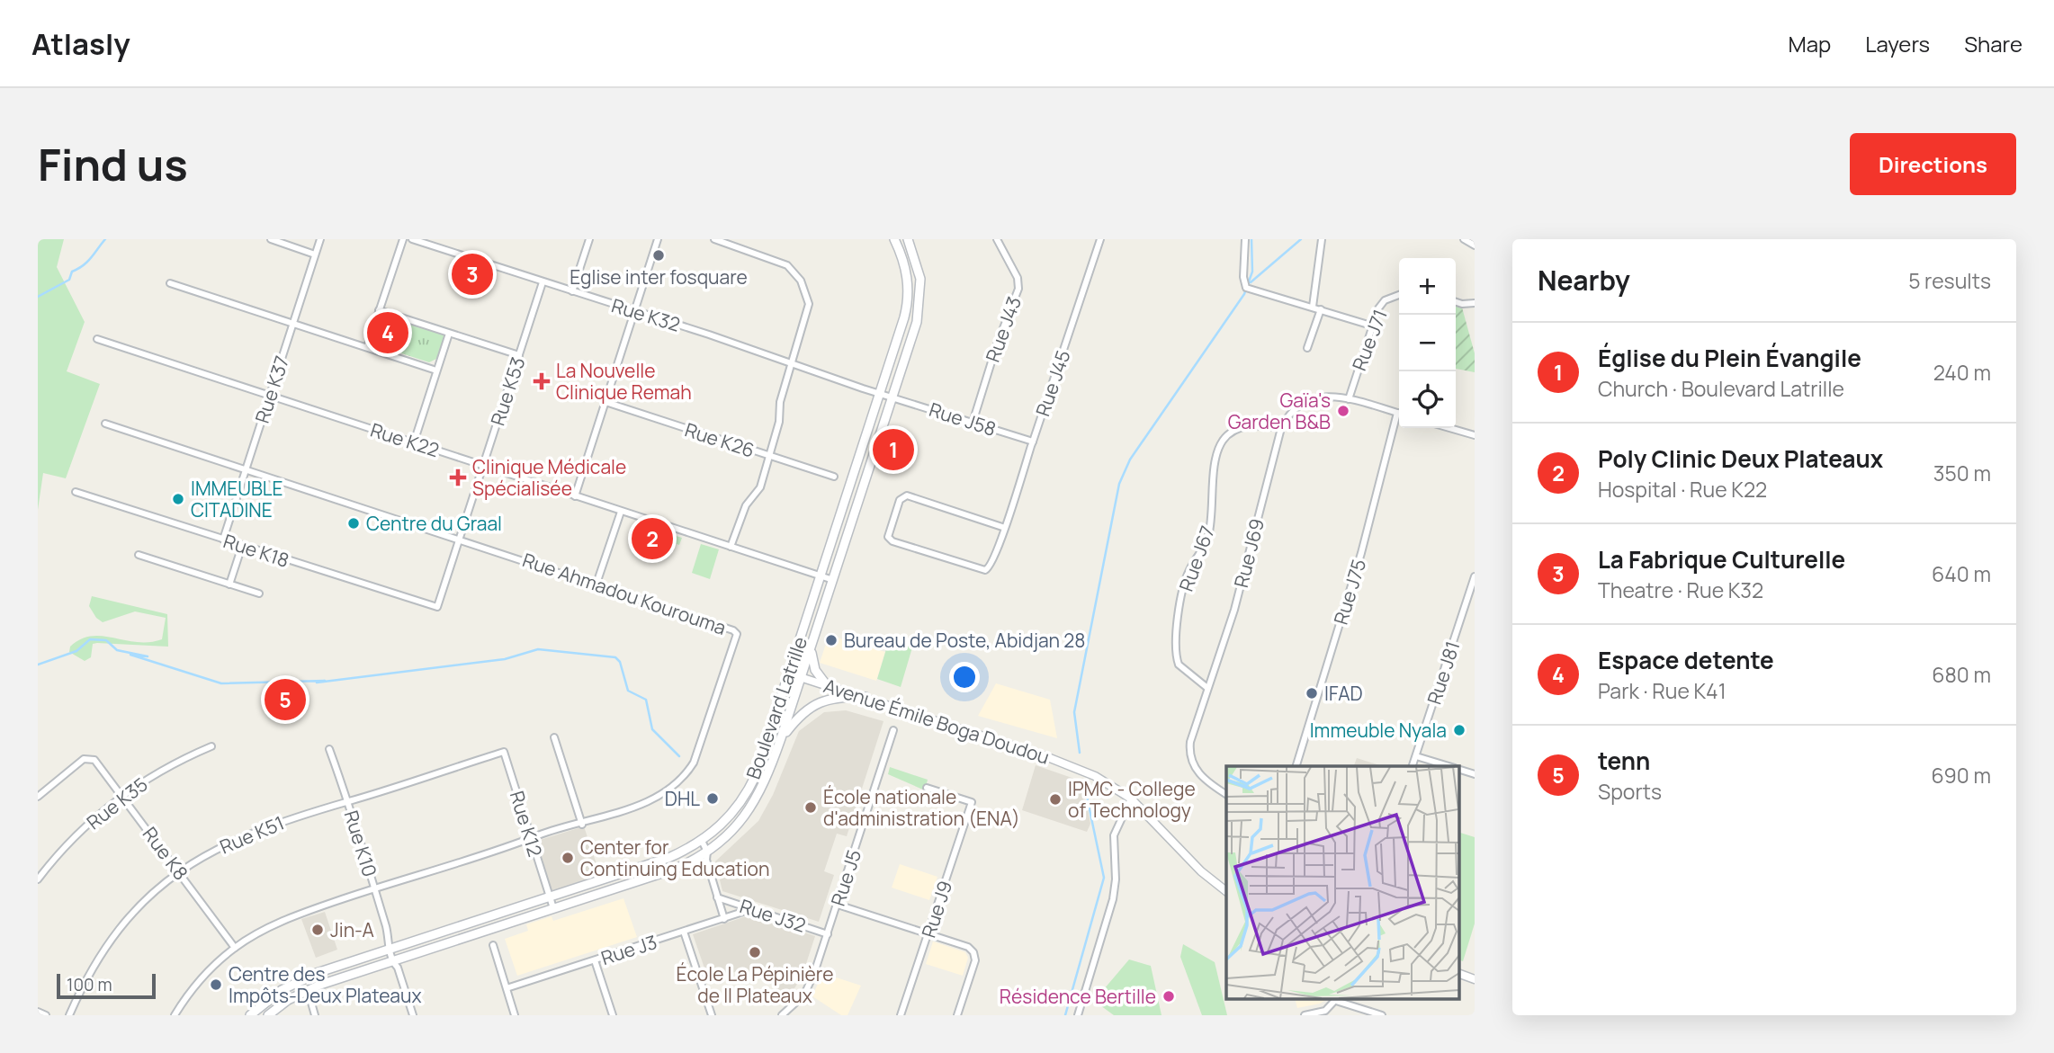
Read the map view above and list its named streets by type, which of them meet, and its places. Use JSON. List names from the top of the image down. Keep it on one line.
{"streets":{"main road":["Boulevard Latrille"],"street":["Rue K32","Rue J43","Rue J71","Rue J45","Rue K37","Rue K53","Rue J58","Rue K22","Rue K26","Rue K18","Rue J69","Rue J67","Rue J75","Rue Ahmadou Kourouma","Rue J81","Avenue Émile Boga Doudou","Rue K35","Rue K12","Rue K51","Rue K10","Rue K8","Rue J5","Rue J9","Rue J32","Rue J3"]},"crossings":[["Rue K32","Rue K53"],["Rue K32","Rue J58"],["Rue K32","Boulevard Latrille"],["Rue J43","Rue J58"],["Rue J71","Rue J69"],["Rue J45","Rue J58"],["Rue K37","Rue K22"],["Rue K37","Rue K18"],["Rue K37","Rue Ahmadou Kourouma"],["Rue K53","Rue K22"],["Rue K53","Rue K18"],["Rue K53","Rue Ahmadou Kourouma"],["Rue J58","Boulevard Latrille"],["Rue K22","Boulevard Latrille"],["Rue J69","Rue J67"],["Rue Ahmadou Kourouma","Rue K12"],["Rue Ahmadou Kourouma","Rue K10"],["Rue Ahmadou Kourouma","Rue K8"],["Boulevard Latrille","Avenue Émile Boga Doudou"],["Boulevard Latrille","Rue K12"],["Boulevard Latrille","Rue K10"],["Boulevard Latrille","Rue J32"],["Rue K35","Rue K8"],["Rue K12","Rue K51"],["Rue K51","Rue K10"],["Rue K51","Rue K8"],["Rue J5","Rue J32"],["Rue J32","Rue J3"]],"places":{"other":["Eglise inter fosquare","Gaïa's Garden B&B","IMMEUBLE CITADINE","Centre du Graal","Bureau de Poste, Abidjan 28","IFAD","Immeuble Nyala","DHL","IPMC - College of Technology","École nationale d'administration (ENA)","Center for Continuing Education","Jin-A","École La Pépinière de II Plateaux","Centre des Impôts-Deux Plateaux","Résidence Bertille"],"health":["La Nouvelle Clinique Remah","Clinique Médicale Spécialisée"]},"scale_bar":"100 m","page":{"header":"Atlasly","nav":["Map","Layers","Share"],"buttons":"Directions","title":"Find us","heading":["Nearby","5 results"],"pins":["3","4","1","2","5"],"map_buttons":["+","−"],"list":[{"mark":"1","name":"Église du Plein Évangile","note":"Church · Boulevard Latrille","value":"240 m"},{"mark":"2","name":"Poly Clinic Deux Plateaux","note":"Hospital · Rue K22","value":"350 m"},{"mark":"3","name":"La Fabrique Culturelle","note":"Theatre · Rue K32","value":"640 m"},{"mark":"4","name":"Espace detente","note":"Park · Rue K41","value":"680 m"},{"mark":"5","name":"tenn","note":"Sports","value":"690 m"}],"scale":"100 m"}}
